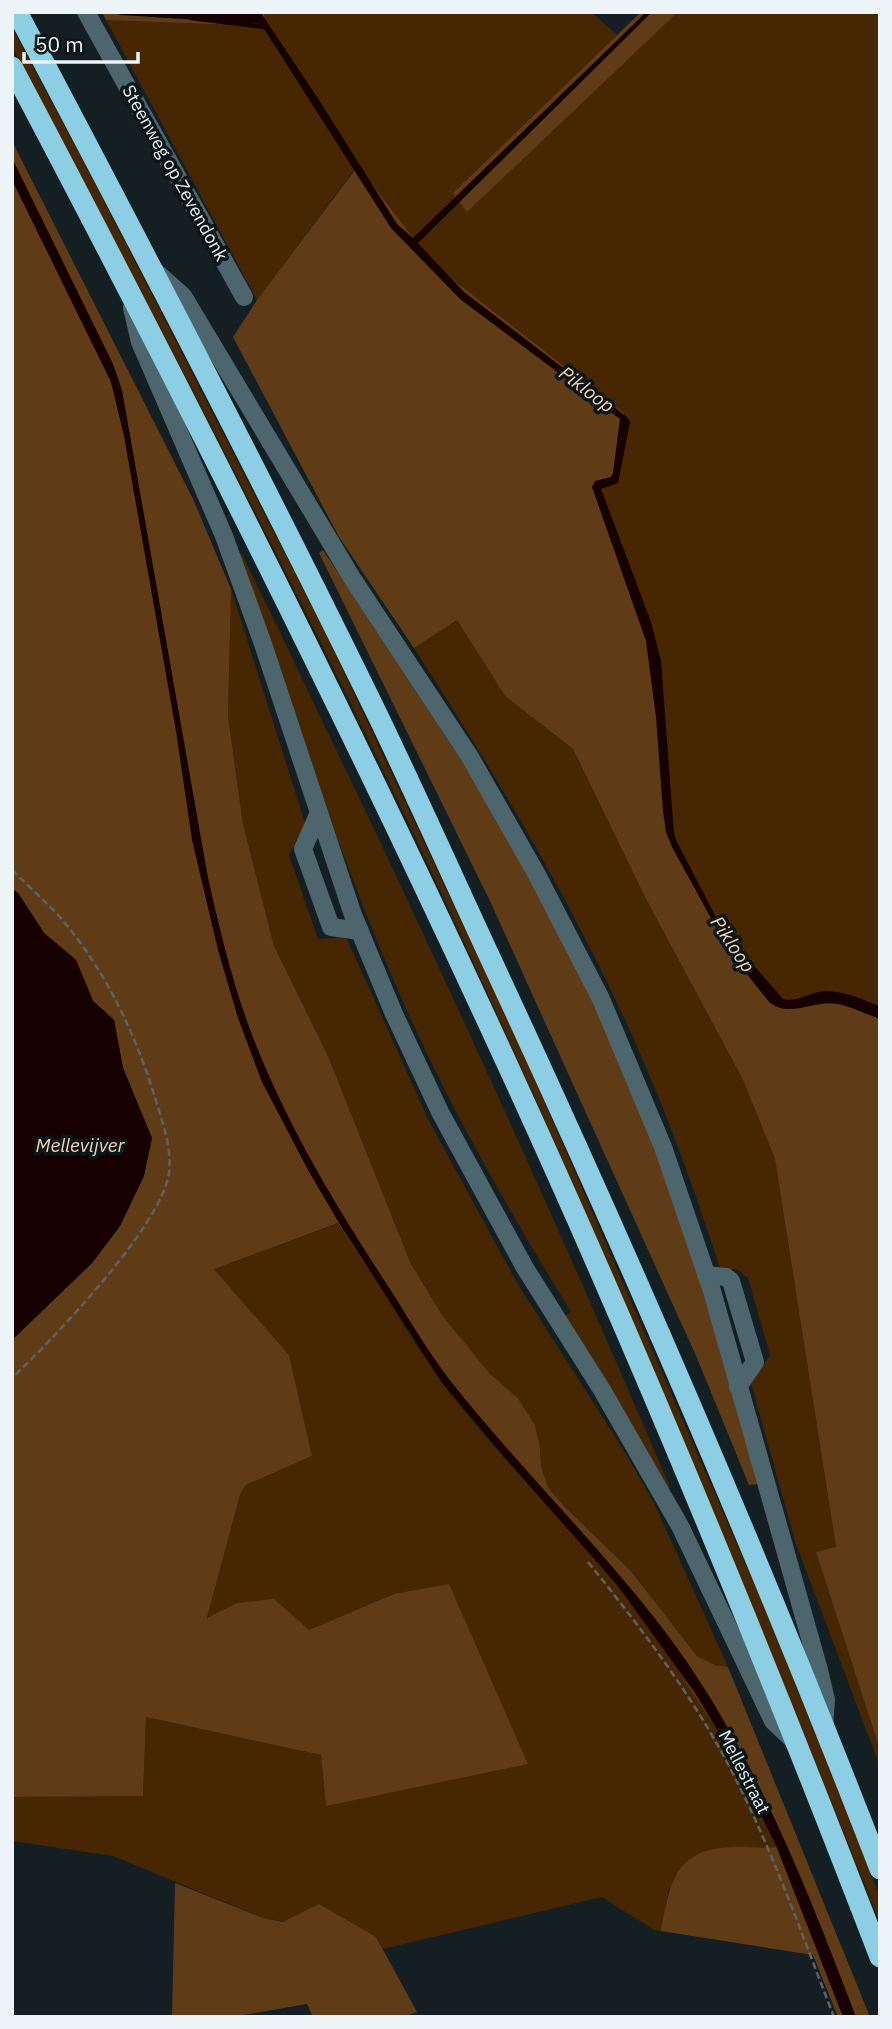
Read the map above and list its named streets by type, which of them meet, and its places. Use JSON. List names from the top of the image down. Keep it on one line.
{"streets":{"street":["Steenweg op Zevendonk"],"path":["Mellestraat"]},"water":["Pikloop","Mellevijver"],"scale_bar":"50 m"}
